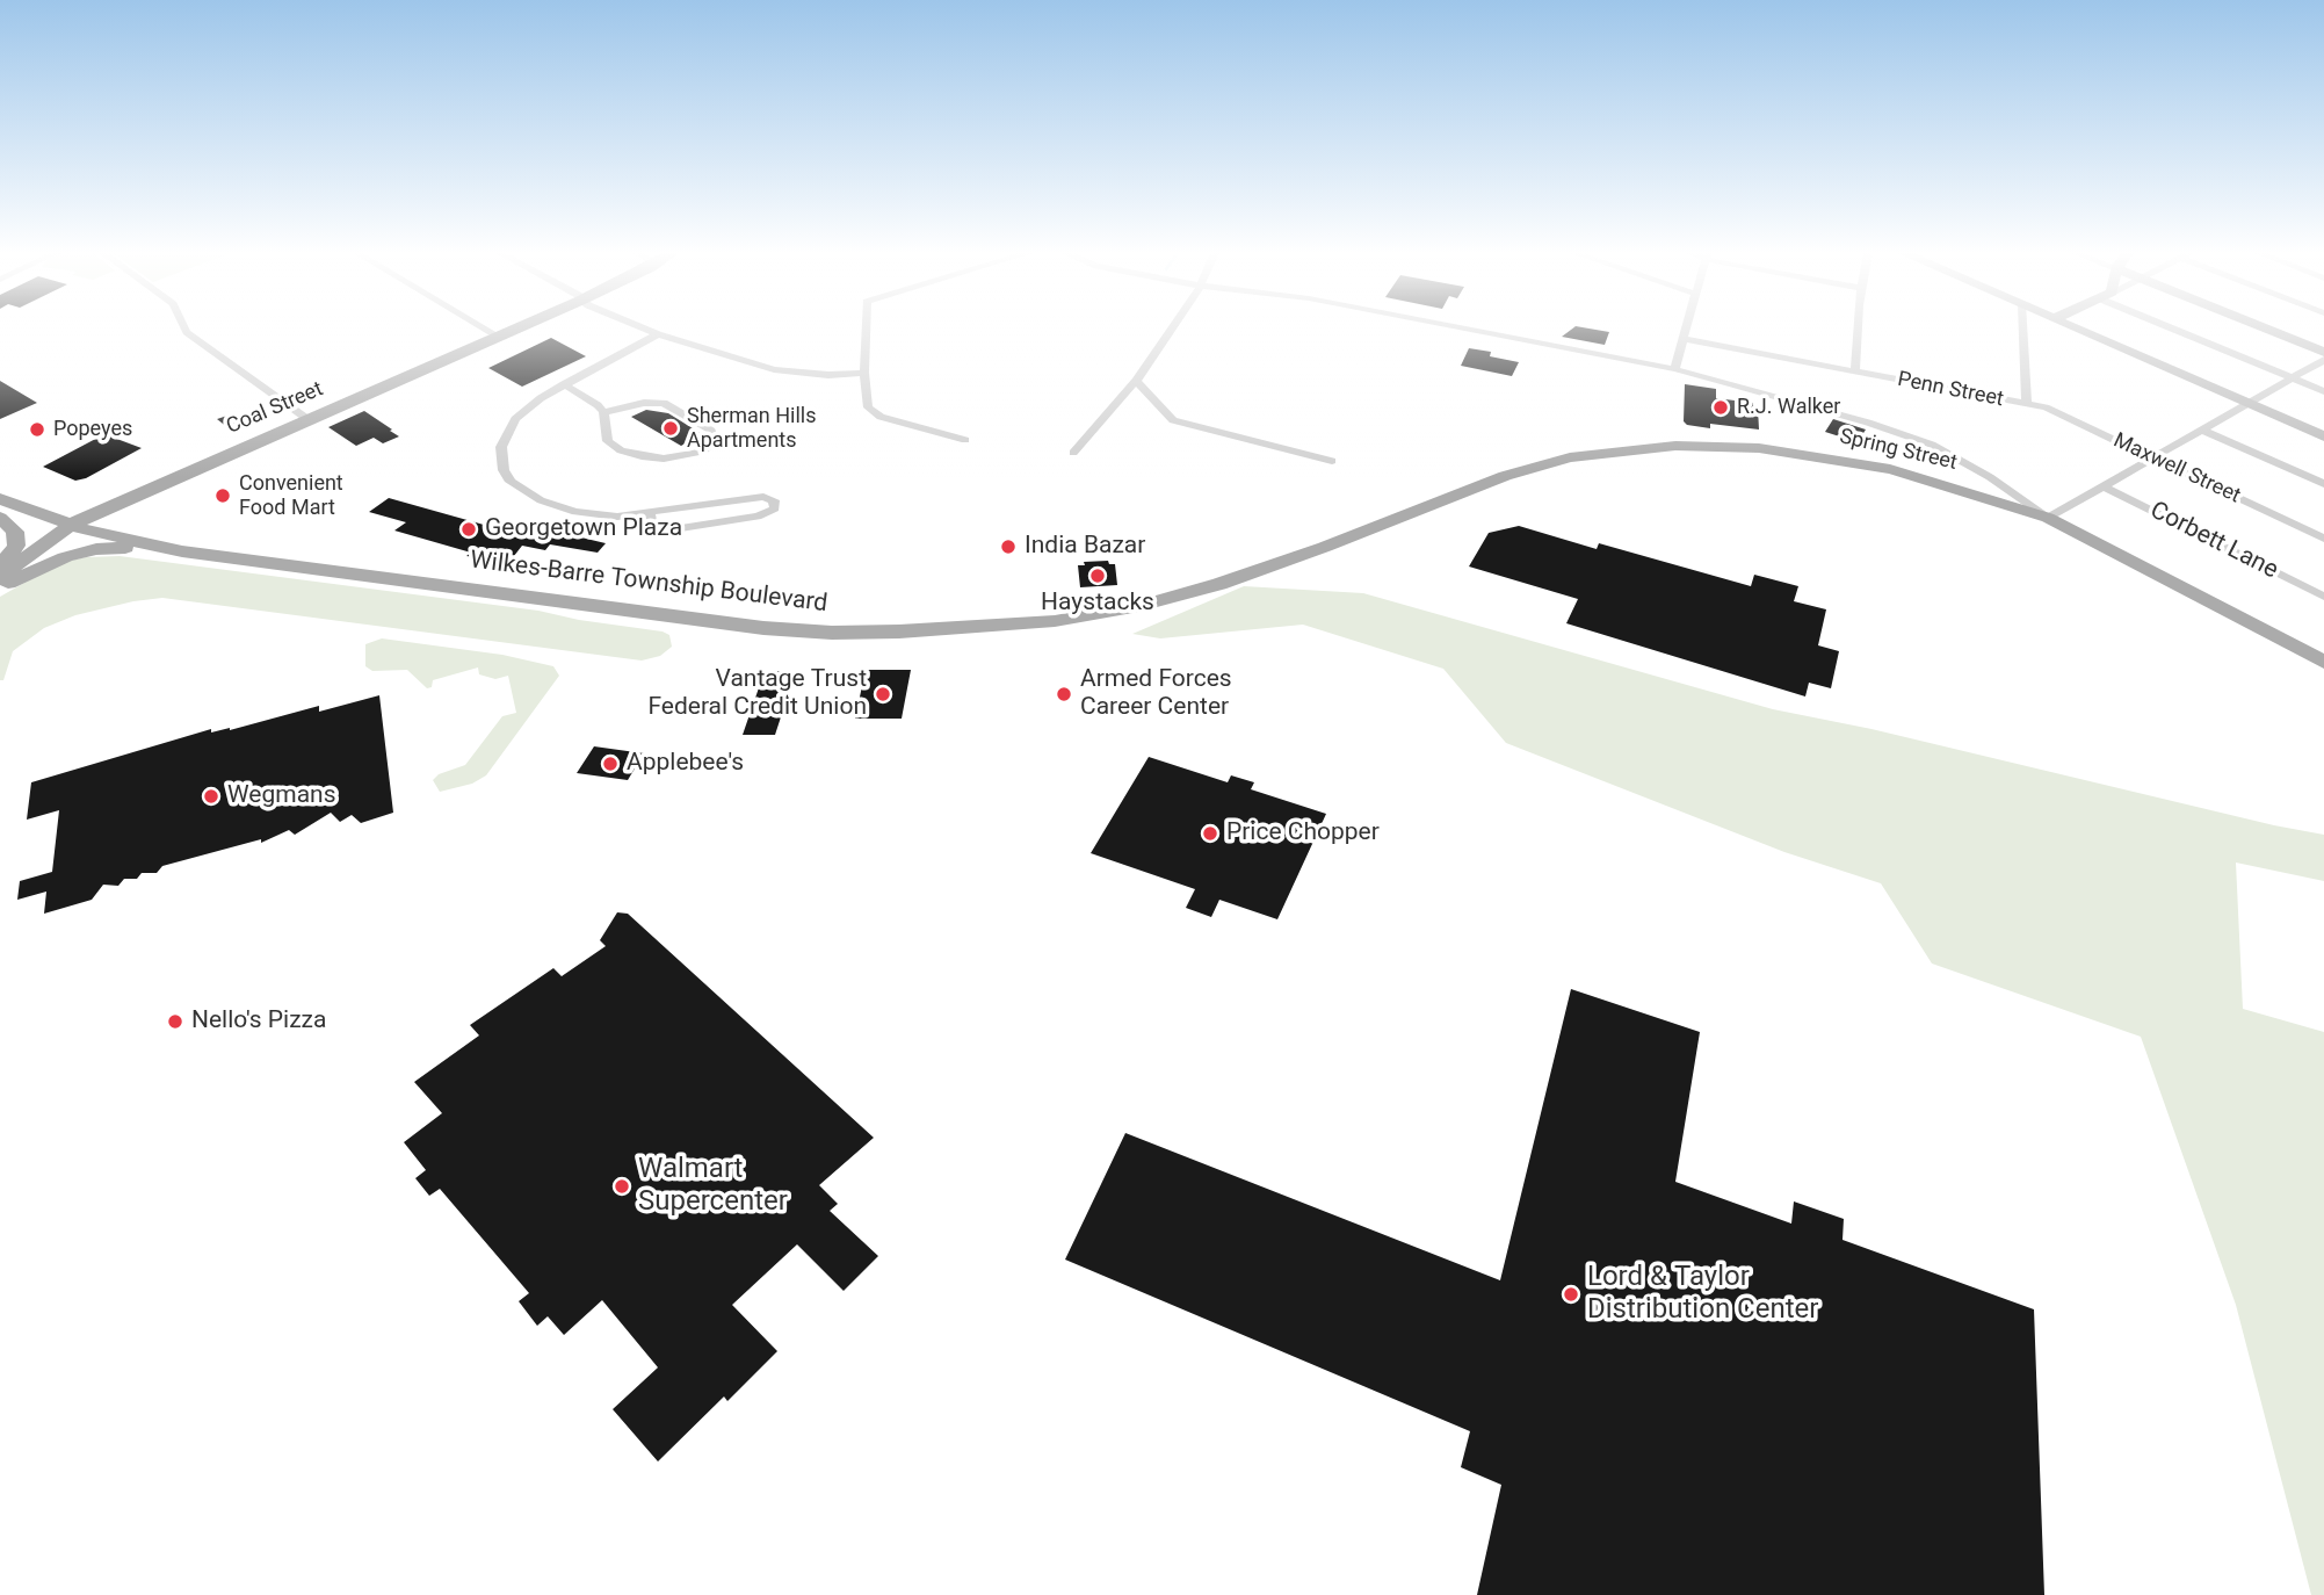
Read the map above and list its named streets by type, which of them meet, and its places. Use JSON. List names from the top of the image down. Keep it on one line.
{"streets":{"main road":["Coal Street","Spring Street","Wilkes-Barre Township Boulevard"],"street":["Penn Street","Maxwell Street","Corbett Lane"]},"crossings":[["Penn Street","Maxwell Street"],["Coal Street","Wilkes-Barre Township Boulevard"],["Spring Street","Wilkes-Barre Township Boulevard"]],"places":["R.J. Walker","Sherman Hills Apartments","Popeyes","Convenient Food Mart","Georgetown Plaza","India Bazar","Haystacks","Vantage Trust Federal Credit Union","Armed Forces Career Center","Applebee's","Wegmans","Price Chopper","Nello's Pizza","Walmart Supercenter","Lord & Taylor Distribution Center"]}
